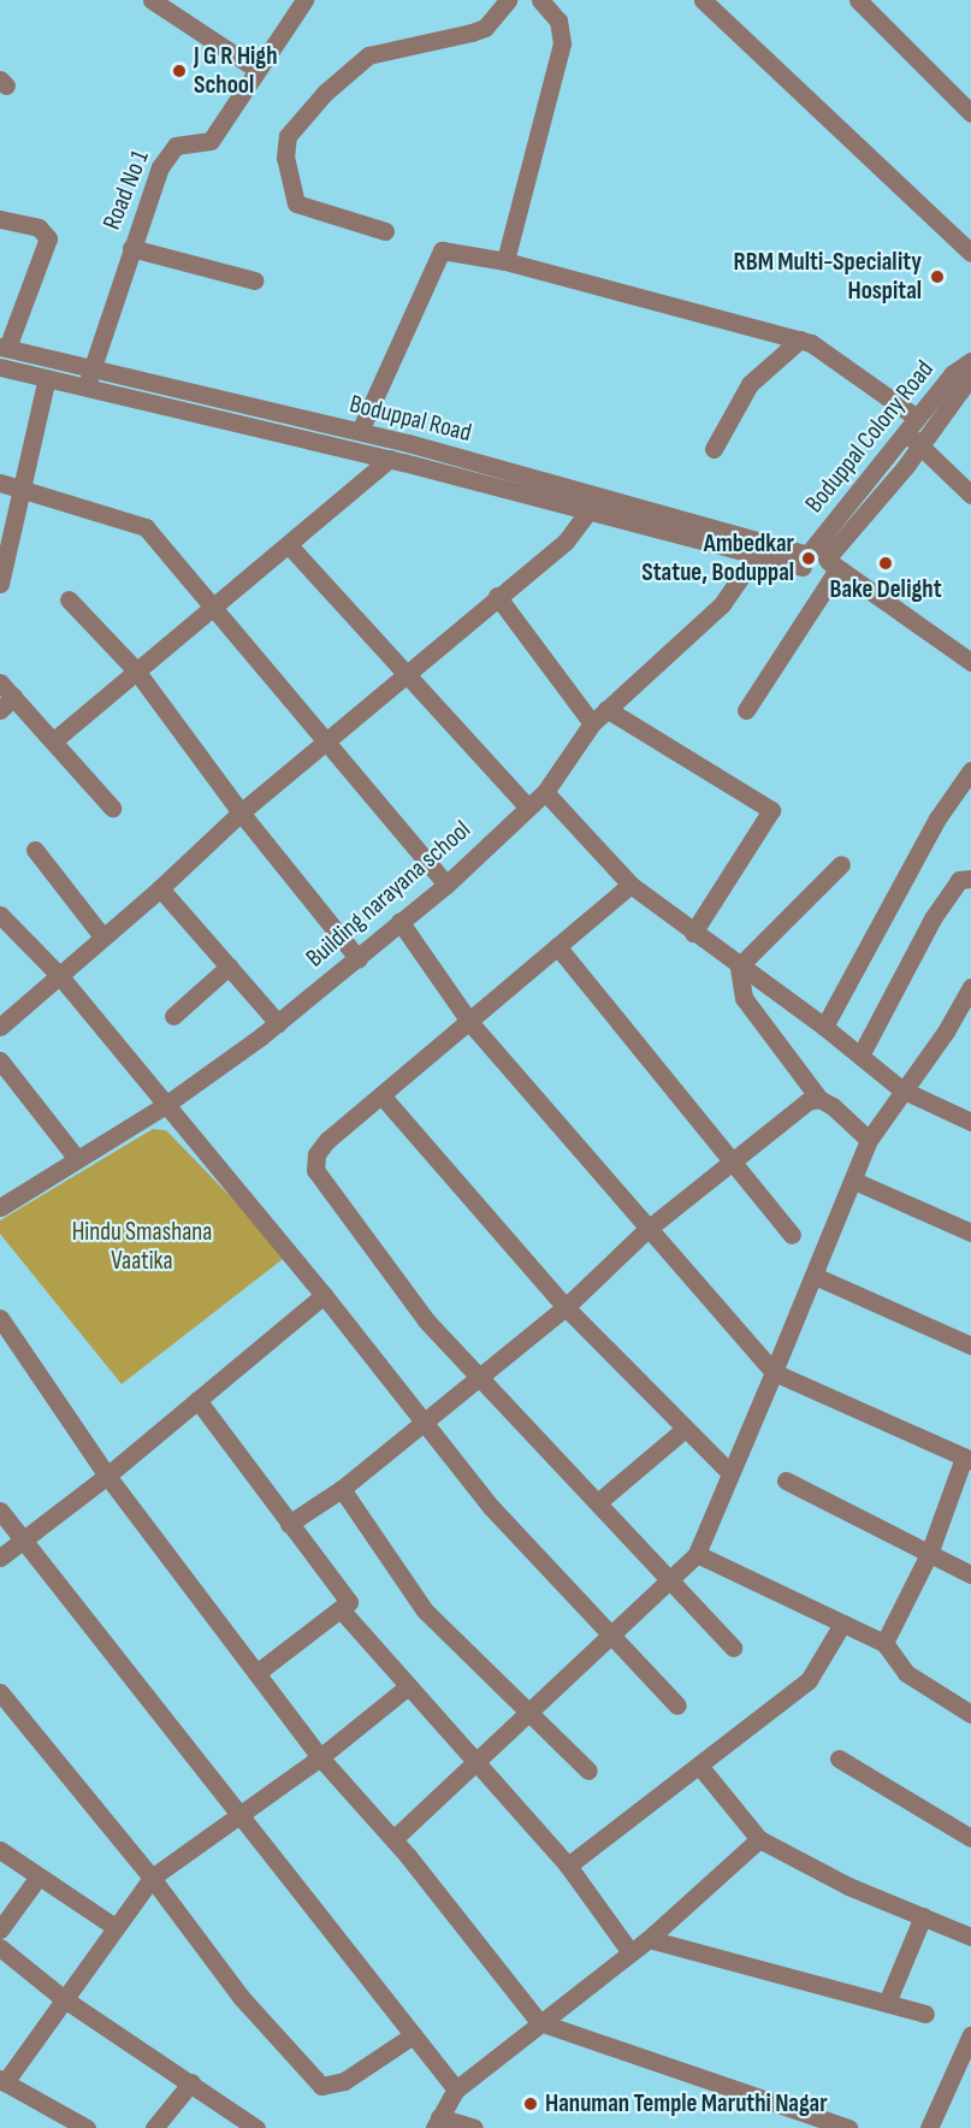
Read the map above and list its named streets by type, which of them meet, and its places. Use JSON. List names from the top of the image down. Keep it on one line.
{"streets":{"street":["Road No 1","Boduppal Road","Boduppal Colony Road","Building narayana school"]},"crossings":[["Road No 1","Boduppal Road"],["Boduppal Road","Boduppal Colony Road"],["Boduppal Road","Building narayana school"]],"parks":["Hindu Smashana Vaatika"],"places":["J G R High School","RBM Multi-Speciality Hospital","Ambedkar Statue, Boduppal","Bake Delight","Hanuman Temple Maruthi Nagar"]}
